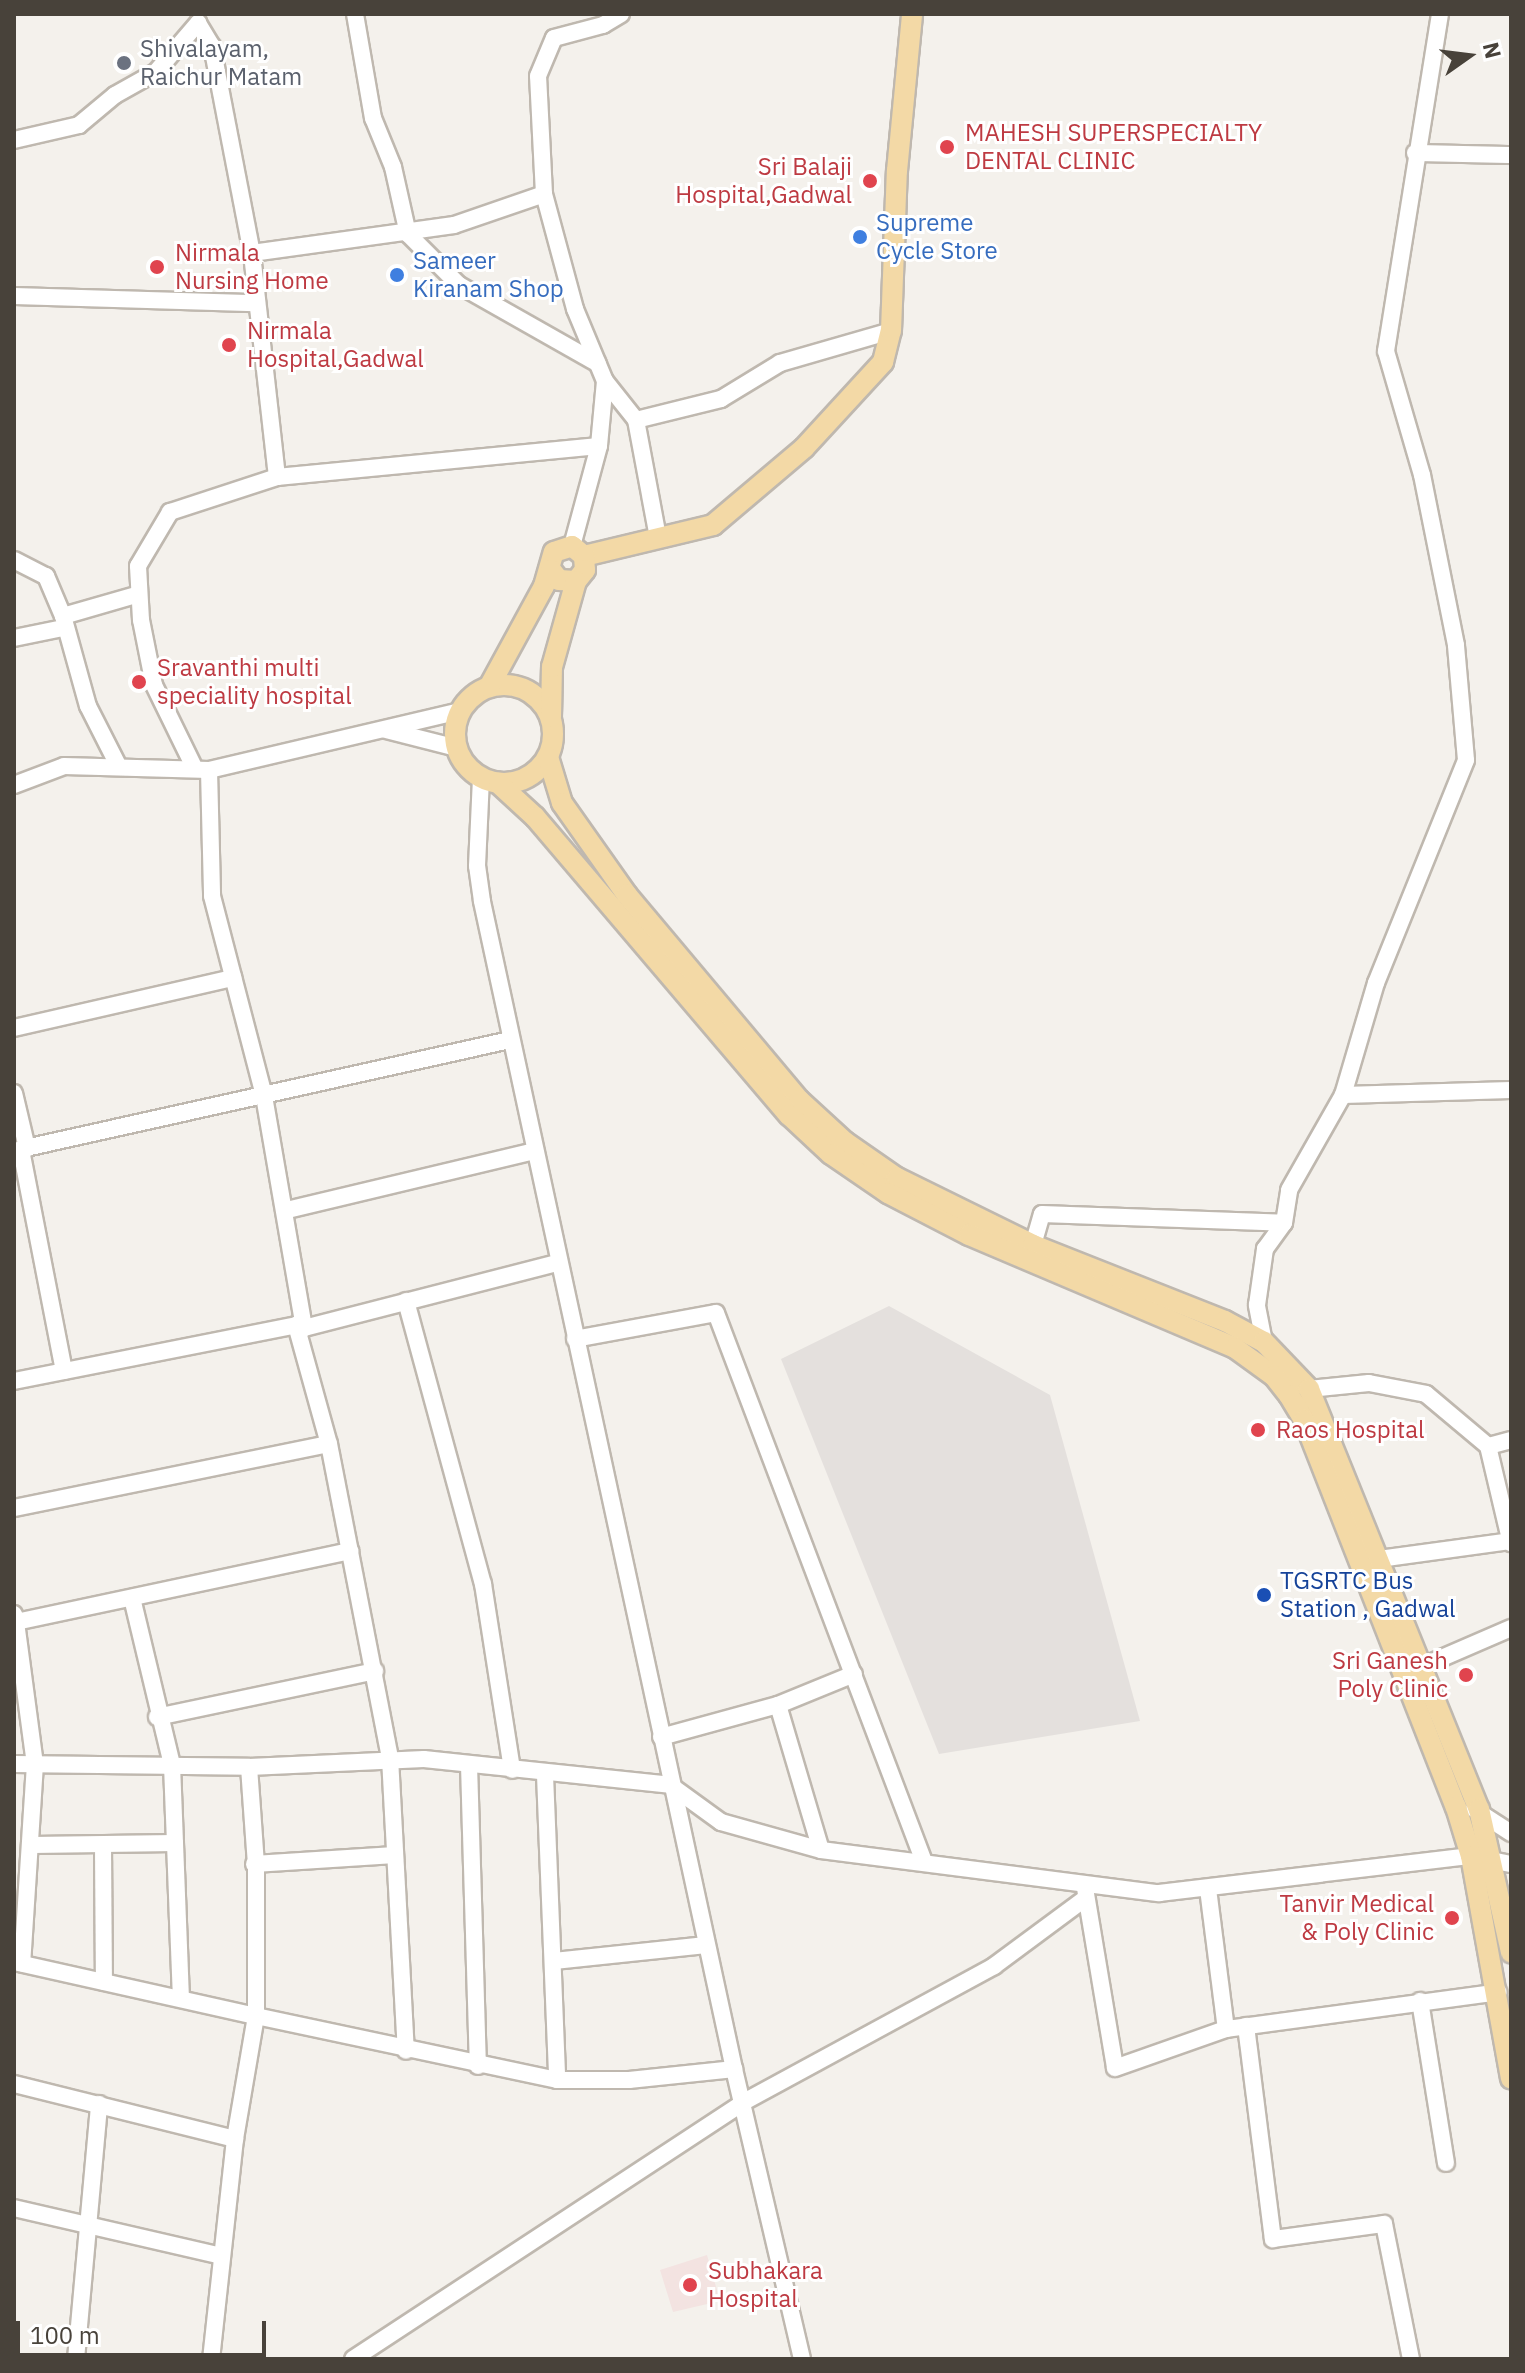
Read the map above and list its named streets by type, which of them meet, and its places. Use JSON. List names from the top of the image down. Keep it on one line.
{"places":["Shivalayam, Raichur Matam","MAHESH SUPERSPECIALTY DENTAL CLINIC","Sri Balaji Hospital,Gadwal","Supreme Cycle Store","Nirmala Nursing Home","Sameer Kiranam Shop","Nirmala Hospital,Gadwal","Sravanthi multi speciality hospital","Raos Hospital","TGSRTC Bus Station , Gadwal","Sri Ganesh Poly Clinic","Tanvir Medical & Poly Clinic","Subhakara Hospital"],"scale_bar":"100 m","north":"right"}
